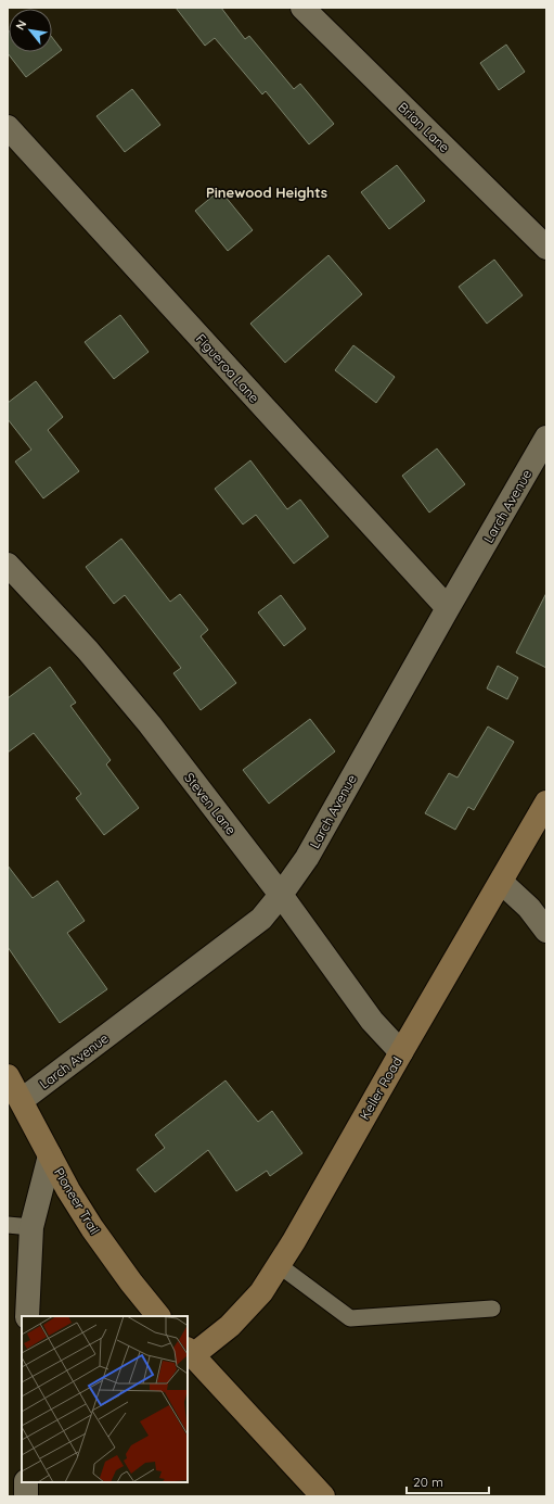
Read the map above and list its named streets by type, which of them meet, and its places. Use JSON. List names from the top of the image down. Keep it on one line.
{"streets":{"street":["Brian Lane","Figueroa Lane","Larch Avenue","Steven Lane","Keller Road","Pioneer Trail"]},"crossings":[["Figueroa Lane","Larch Avenue"],["Larch Avenue","Steven Lane"],["Larch Avenue","Pioneer Trail"],["Steven Lane","Keller Road"]],"districts":["Pinewood Heights"],"scale_bar":"20 m","north":"top left"}
